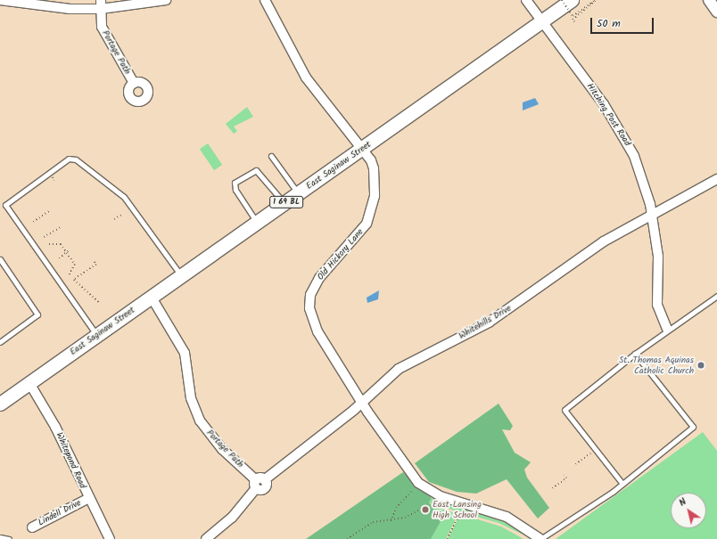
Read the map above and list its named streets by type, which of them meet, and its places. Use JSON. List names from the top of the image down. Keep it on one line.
{"streets":{"main road":["East Saginaw Street","I 69 BL"],"street":["Portage Path","Hitching Post Road","Old Hickory Lane","Whitehills Drive","Whitepond Road","Lindell Drive"]},"crossings":[["Portage Path","East Saginaw Street"],["Portage Path","Whitehills Drive"],["Hitching Post Road","East Saginaw Street"],["Hitching Post Road","Whitehills Drive"],["East Saginaw Street","Old Hickory Lane"],["East Saginaw Street","Whitepond Road"],["Old Hickory Lane","Whitehills Drive"],["Whitepond Road","Lindell Drive"]],"places":["St. Thomas Aquinas Catholic Church","East Lansing High School"],"scale_bar":"50 m","north":"top left"}
